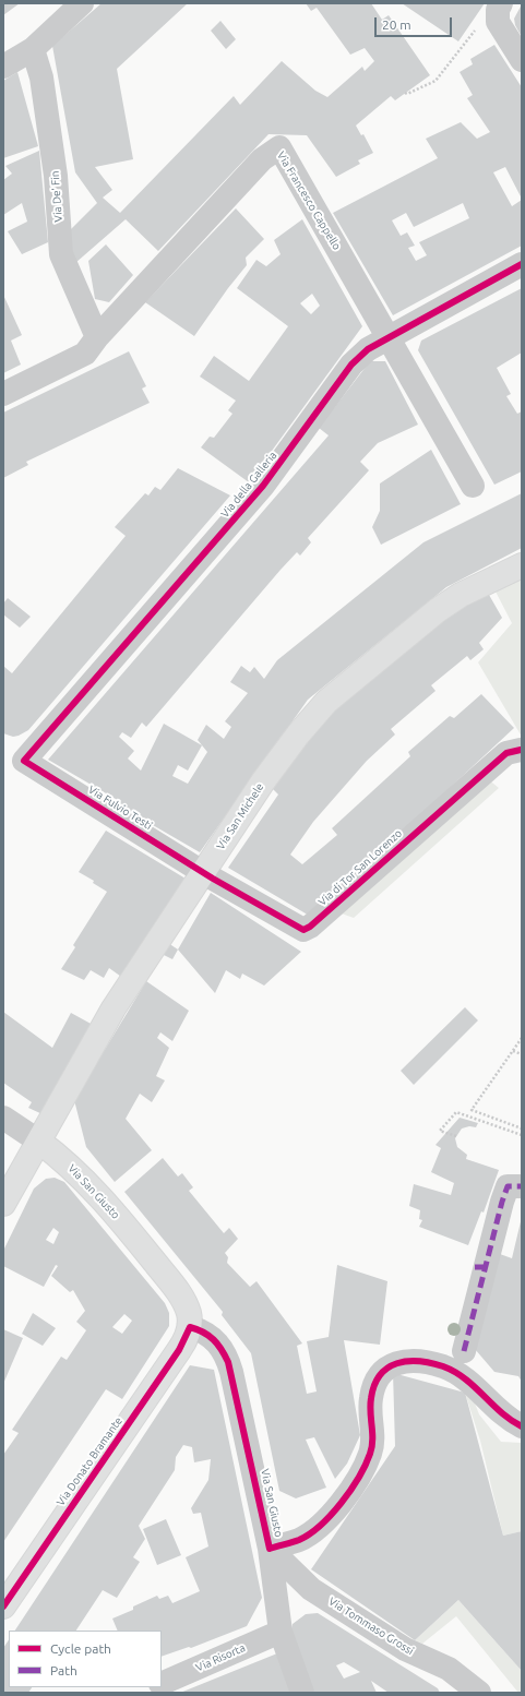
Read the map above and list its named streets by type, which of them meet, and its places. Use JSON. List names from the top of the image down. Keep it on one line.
{"streets":{"street":["Via De' Fin","Via Francesco Cappello","Via della Galleria","Via Fulvio Testi","Via San Michele","Via di Tor San Lorenzo","Via San Giusto","Via Donato Bramante","Via Tommaso Grossi","Via Risorta"]},"crossings":[["Via De' Fin","Via Francesco Cappello"],["Via Francesco Cappello","Via della Galleria"],["Via della Galleria","Via Fulvio Testi"],["Via Fulvio Testi","Via San Michele"],["Via Fulvio Testi","Via di Tor San Lorenzo"],["Via San Michele","Via di Tor San Lorenzo"],["Via San Michele","Via San Giusto"],["Via San Giusto","Via Donato Bramante"],["Via San Giusto","Via Tommaso Grossi"]],"legend":["Cycle path","Path"],"scale_bar":"20 m"}
